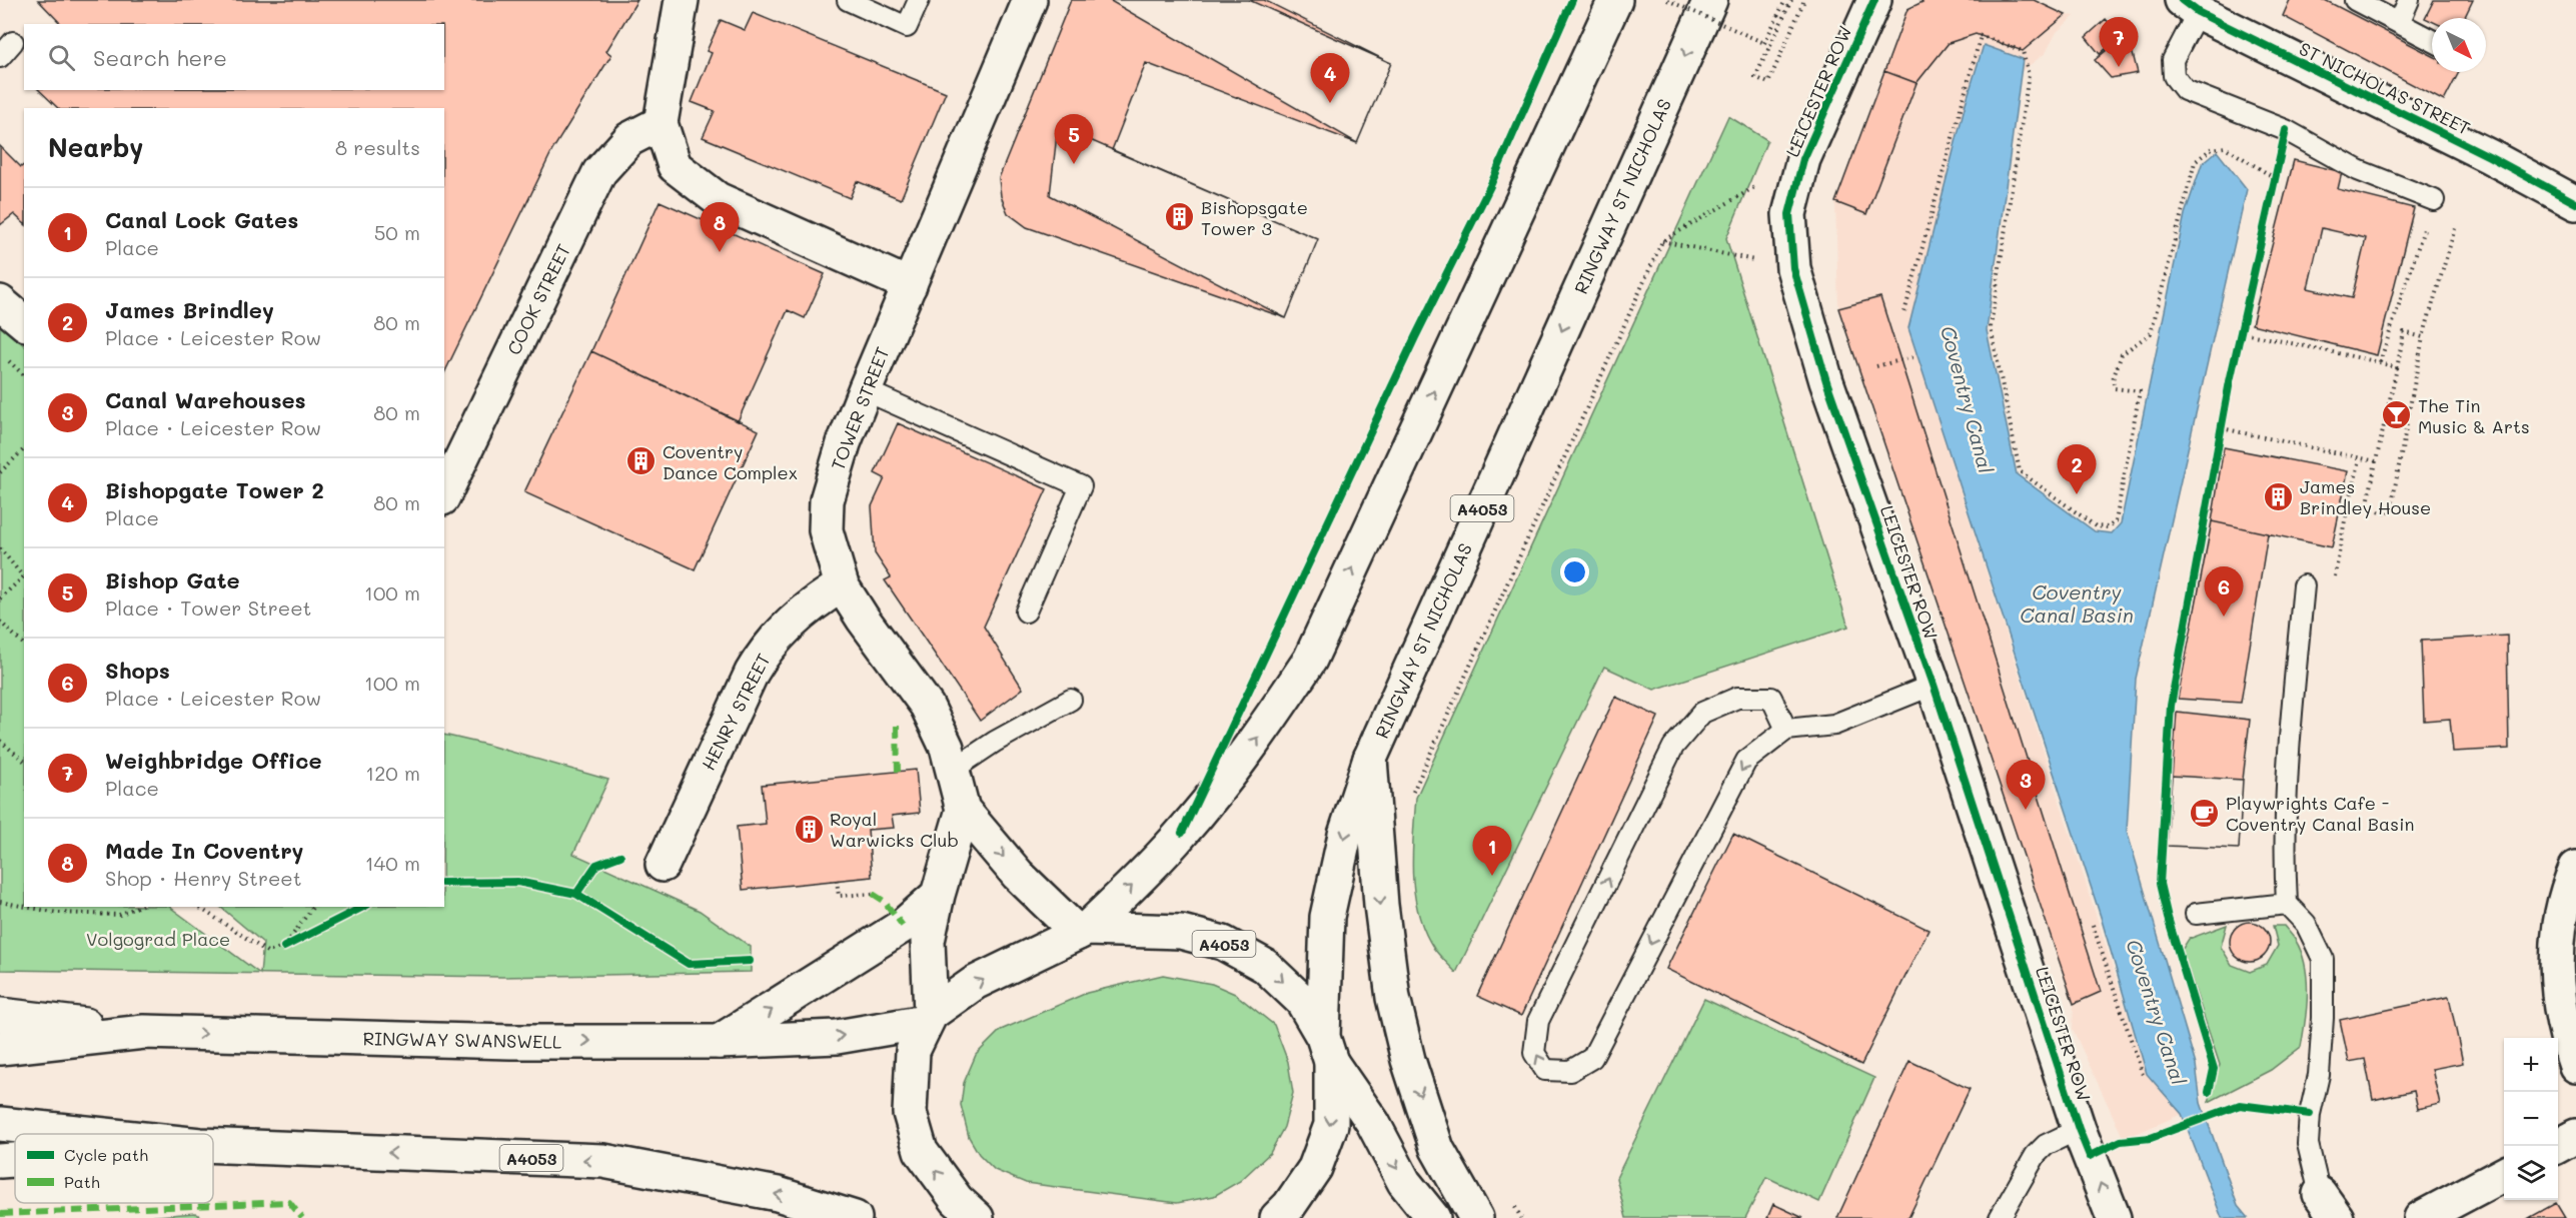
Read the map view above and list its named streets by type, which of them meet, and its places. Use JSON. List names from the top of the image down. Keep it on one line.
{"streets":{"main road":["ST NICHOLAS STREET","LEICESTER ROW","RINGWAY ST NICHOLAS","COOK STREET","TOWER STREET","A4053","HENRY STREET","RINGWAY SWANSWELL"]},"crossings":[["RINGWAY ST NICHOLAS","A4053"],["TOWER STREET","A4053"],["TOWER STREET","HENRY STREET"],["A4053","RINGWAY SWANSWELL"]],"water":["Coventry Canal","Coventry Canal Basin"],"parks":["Volgograd Place"],"places":{"building":["Bishopsgate Tower 3","Coventry Dance Complex","James Brindley House","Royal Warwicks Club"],"bar":["The Tin Music & Arts"],"cafe":["Playwrights Cafe - Coventry Canal Basin"]},"legend":["Cycle path","Path"],"north":"bottom right","page":{"pins":["7","4","5","8","2","6","3","1"],"search":"Search here","heading":["Nearby","8 results"],"list":[{"mark":"1","name":"Canal Lock Gates","note":"Place","value":"50 m"},{"mark":"2","name":"James Brindley","note":"Place · Leicester Row","value":"80 m"},{"mark":"3","name":"Canal Warehouses","note":"Place · Leicester Row","value":"80 m"},{"mark":"4","name":"Bishopgate Tower 2","note":"Place","value":"80 m"},{"mark":"5","name":"Bishop Gate","note":"Place · Tower Street","value":"100 m"},{"mark":"6","name":"Shops","note":"Place · Leicester Row","value":"100 m"},{"mark":"7","name":"Weighbridge Office","note":"Place","value":"120 m"},{"mark":"8","name":"Made In Coventry","note":"Shop · Henry Street","value":"140 m"}],"map_buttons":["+","−"]}}
